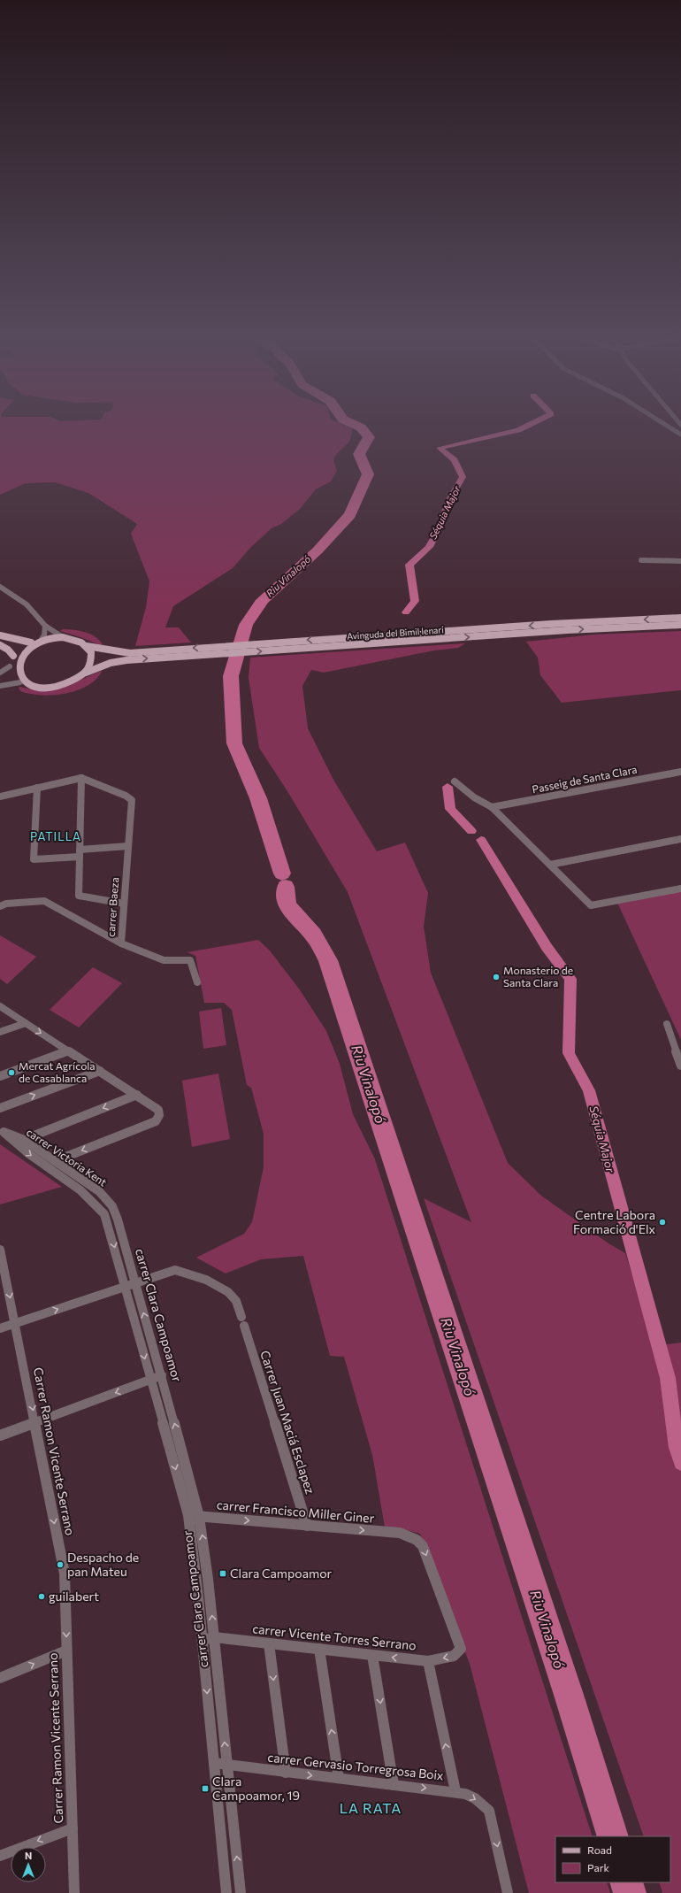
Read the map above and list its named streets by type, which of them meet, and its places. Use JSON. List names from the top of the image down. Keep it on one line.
{"streets":{"main road":["Avinguda del Bimil·lenari"],"street":["Passeig de Santa Clara","carrer Baeza","carrer Victoria Kent","carrer Clara Campoamor","Carrer Juan Maciá Esclapez","Carrer Ramon Vicente Serrano","carrer Francisco Miller Giner","carrer Vicente Torres Serrano","carrer Gervasio Torregrosa Boix"]},"crossings":[["carrer Victoria Kent","carrer Clara Campoamor"],["carrer Clara Campoamor","Carrer Juan Maciá Esclapez"],["carrer Clara Campoamor","carrer Francisco Miller Giner"],["carrer Clara Campoamor","carrer Vicente Torres Serrano"],["carrer Clara Campoamor","carrer Gervasio Torregrosa Boix"],["Carrer Juan Maciá Esclapez","Carrer Ramon Vicente Serrano"],["Carrer Juan Maciá Esclapez","carrer Francisco Miller Giner"],["carrer Francisco Miller Giner","carrer Vicente Torres Serrano"]],"one_way":["Carrer Ramon Vicente Serrano","carrer Francisco Miller Giner","carrer Gervasio Torregrosa Boix"],"districts":["PATILLA","LA RATA"],"water":["Séquia Major","Riu Vinalopó"],"places":{"other":["Monasterio de Santa Clara","Mercat Agrícola de Casablanca","Centre Labora Formació d'Elx","Despacho de pan Mateu","guilabert"],"transit":["Clara Campoamor","Clara Campoamor, 19"]},"legend":["Road","Park"],"north":"top"}
